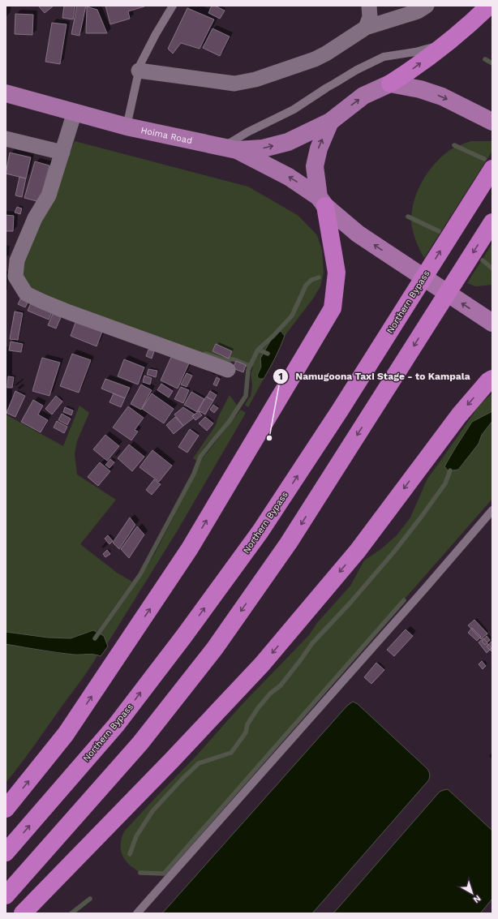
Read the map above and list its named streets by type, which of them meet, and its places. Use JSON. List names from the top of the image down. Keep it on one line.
{"streets":{"highway":["Northern Bypass"],"main road":["Hoima Road"]},"one_way":["Hoima Road"],"places":["Namugoona Taxi Stage - to Kampala"],"north":"bottom right"}
